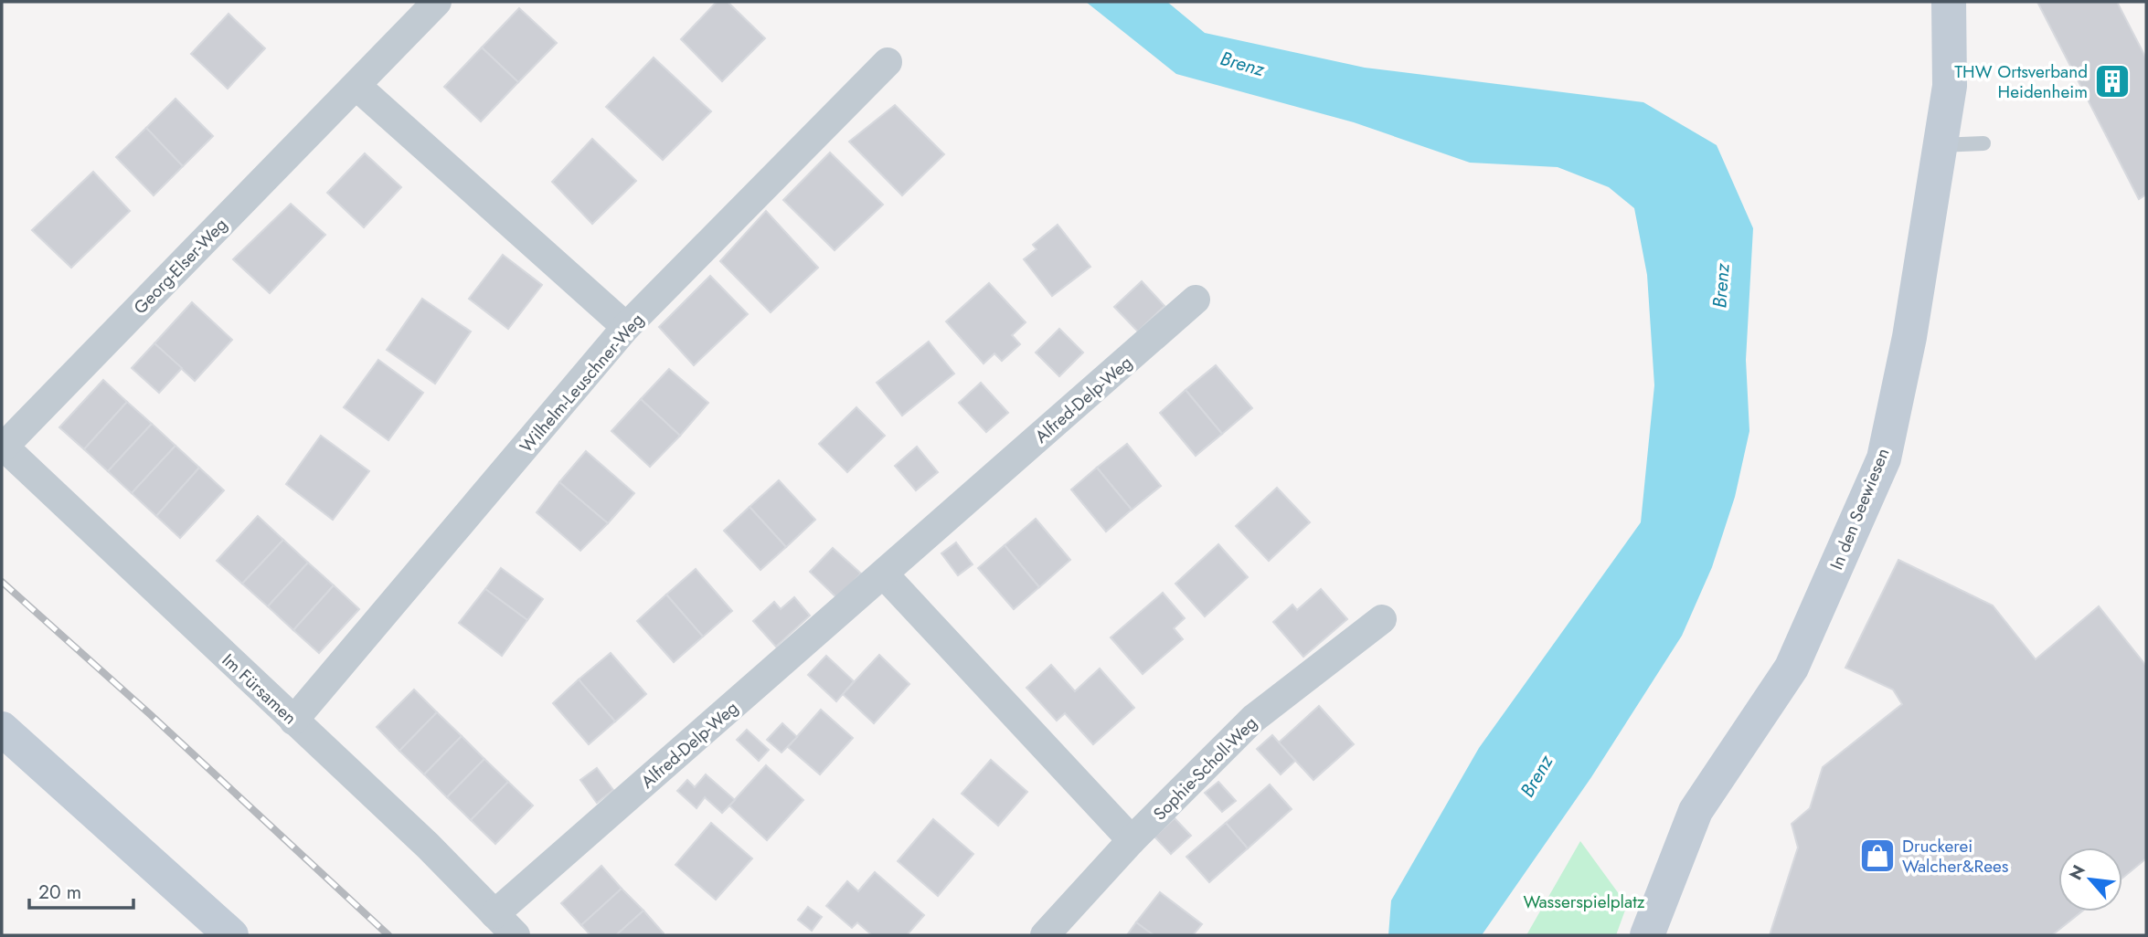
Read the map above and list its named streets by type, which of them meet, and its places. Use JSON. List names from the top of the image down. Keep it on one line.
{"streets":{"street":["Georg-Elser-Weg","Wilhelm-Leuschner-Weg","Alfred-Delp-Weg","In den Seewiesen","Im Fürsamen","Sophie-Scholl-Weg"]},"crossings":[["Georg-Elser-Weg","Im Fürsamen"],["Wilhelm-Leuschner-Weg","Im Fürsamen"],["Alfred-Delp-Weg","Im Fürsamen"]],"water":["Brenz"],"parks":["Wasserspielplatz"],"places":{"building":["THW Ortsverband Heidenheim"],"shop":["Druckerei Walcher&Rees"]},"scale_bar":"20 m","north":"top left"}
